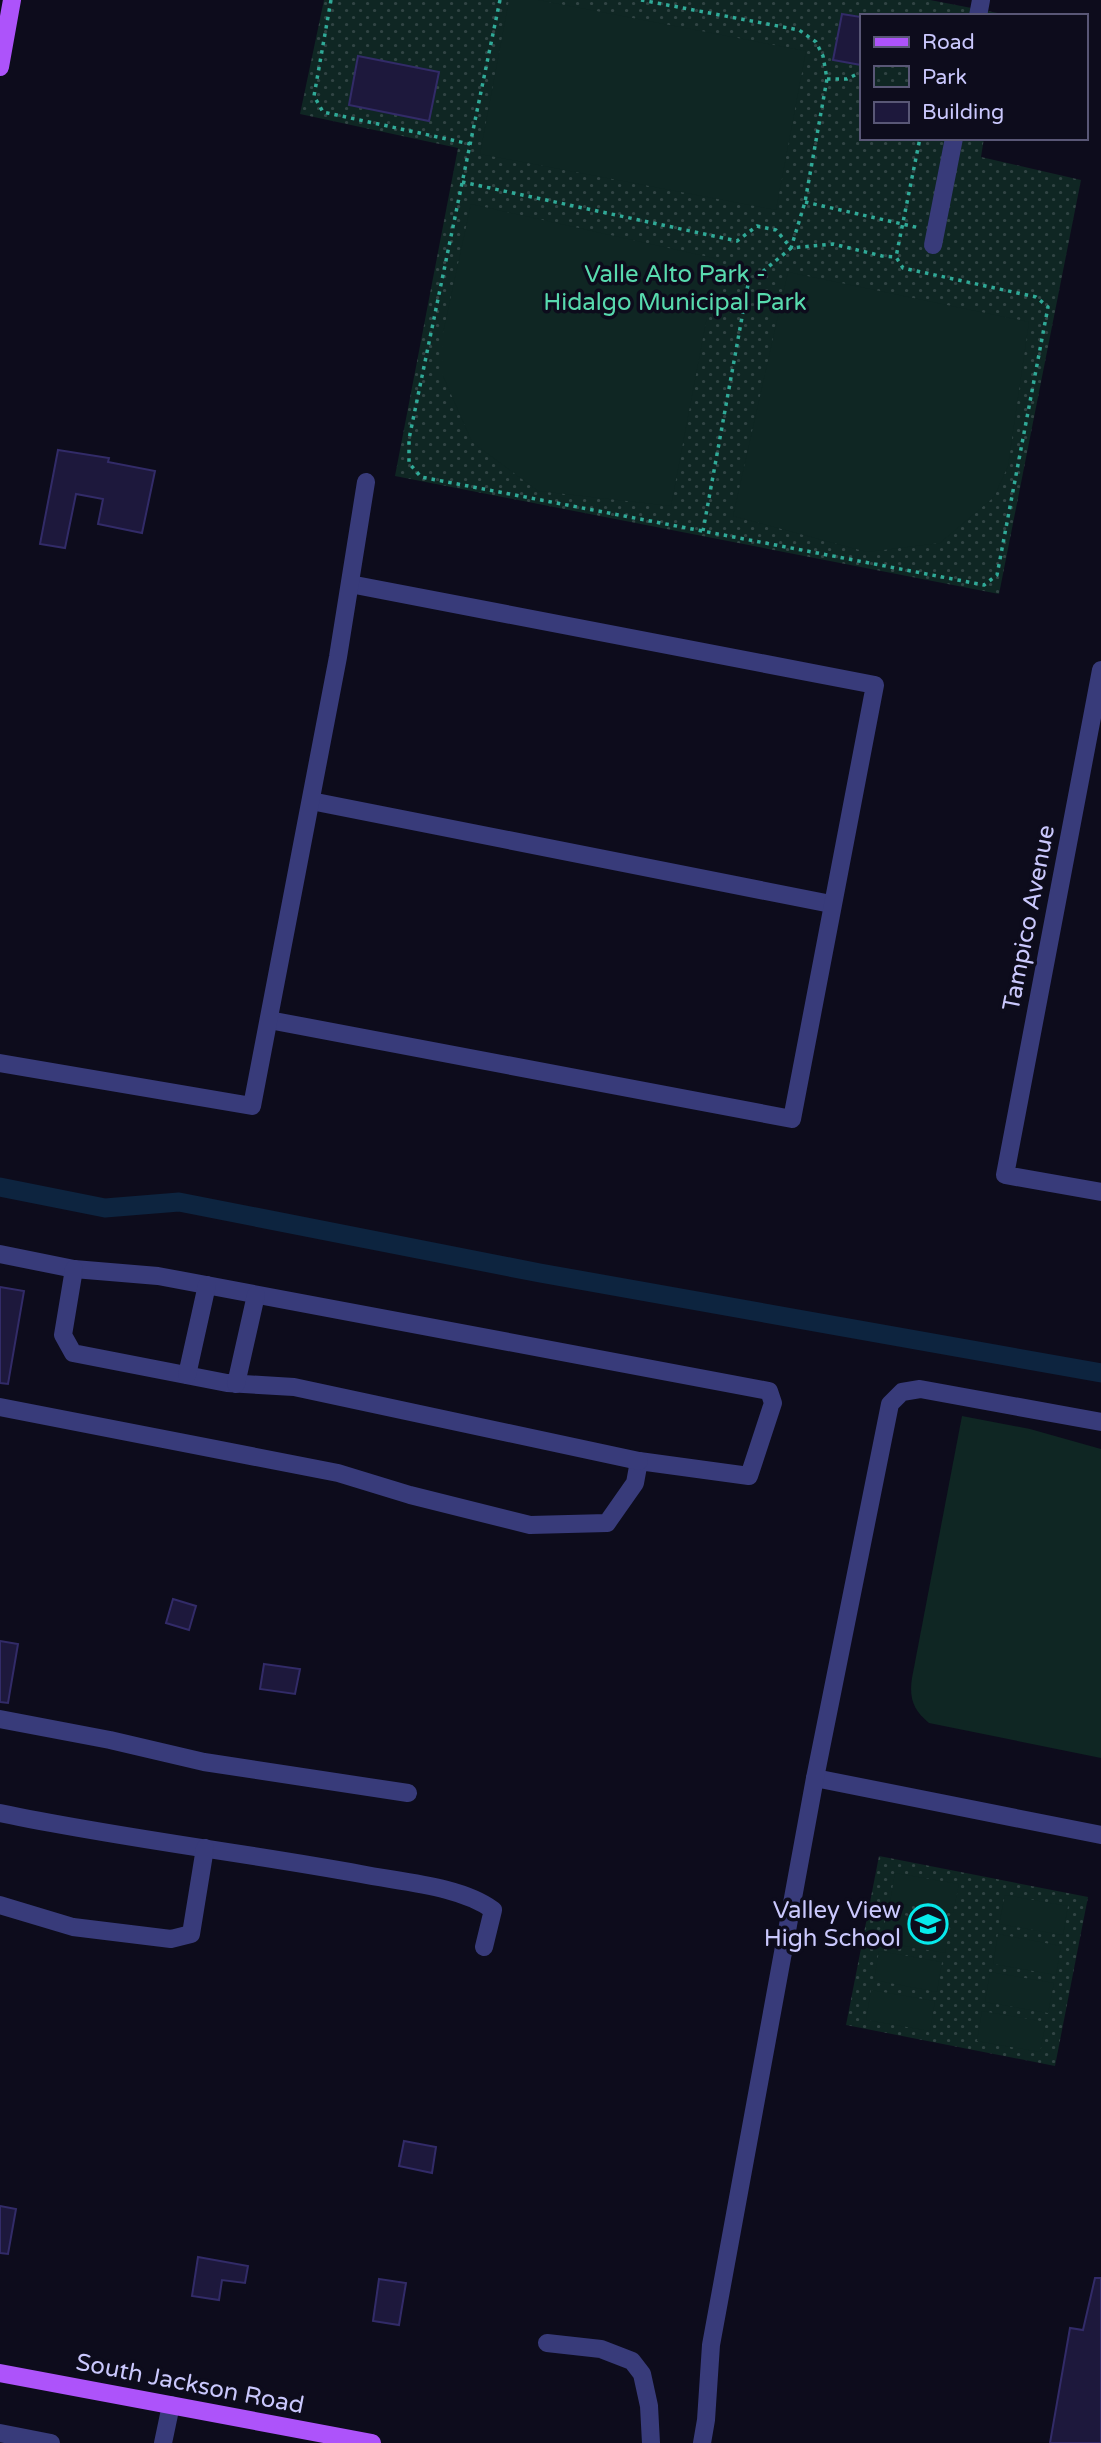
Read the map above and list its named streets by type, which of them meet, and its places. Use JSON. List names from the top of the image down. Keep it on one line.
{"streets":{"main road":["South Jackson Road"],"street":["Tampico Avenue"]},"parks":["Valle Alto Park - Hidalgo Municipal Park"],"places":{"school or university":["Valley View High School"]},"legend":["Road","Park","Building"]}
